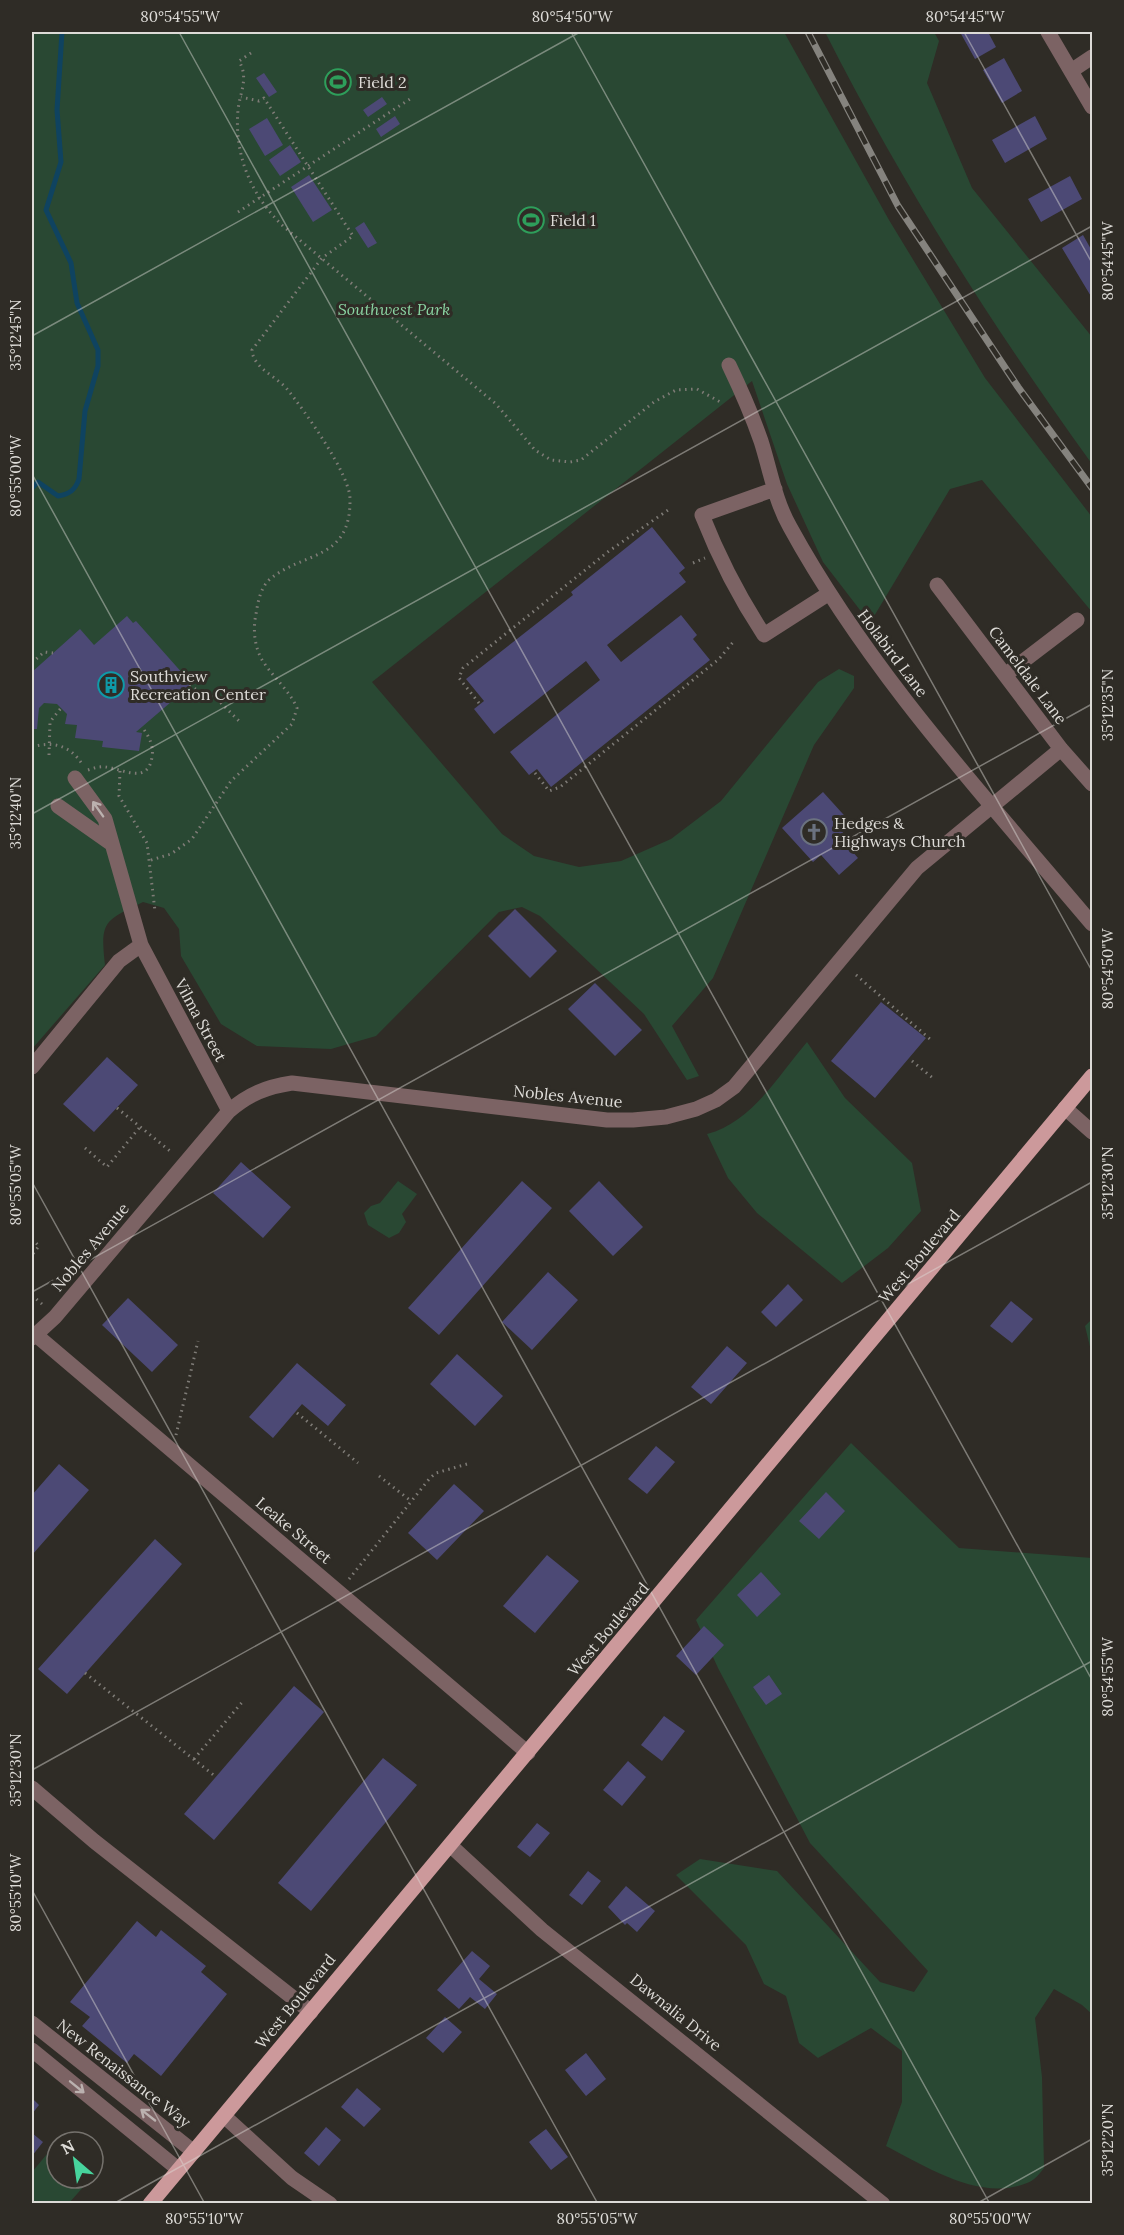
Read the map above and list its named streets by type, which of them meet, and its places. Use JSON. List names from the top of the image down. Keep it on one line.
{"streets":{"main road":["West Boulevard"],"street":["Holabird Lane","Cameldale Lane","Vilma Street","Nobles Avenue","Leake Street","Dawnalia Drive","New Renaissance Way"]},"crossings":[["Holabird Lane","Nobles Avenue"],["Cameldale Lane","Nobles Avenue"],["Vilma Street","Nobles Avenue"],["Nobles Avenue","Leake Street"],["West Boulevard","Leake Street"],["West Boulevard","Dawnalia Drive"],["West Boulevard","New Renaissance Way"]],"parks":["Southwest Park"],"places":{"sports":["Field 2","Field 1"],"building":["Southview Recreation Center"],"church":["Hedges & Highways Church"]},"north":"top left","coordinates":["80°54'55\"W","80°54'50\"W","80°54'45\"W","35°12'45\"N","80°55'00\"W","35°12'35\"N","35°12'40\"N","35°12'30\"N","80°55'05\"W","80°55'10\"W","35°12'20\"N"]}
